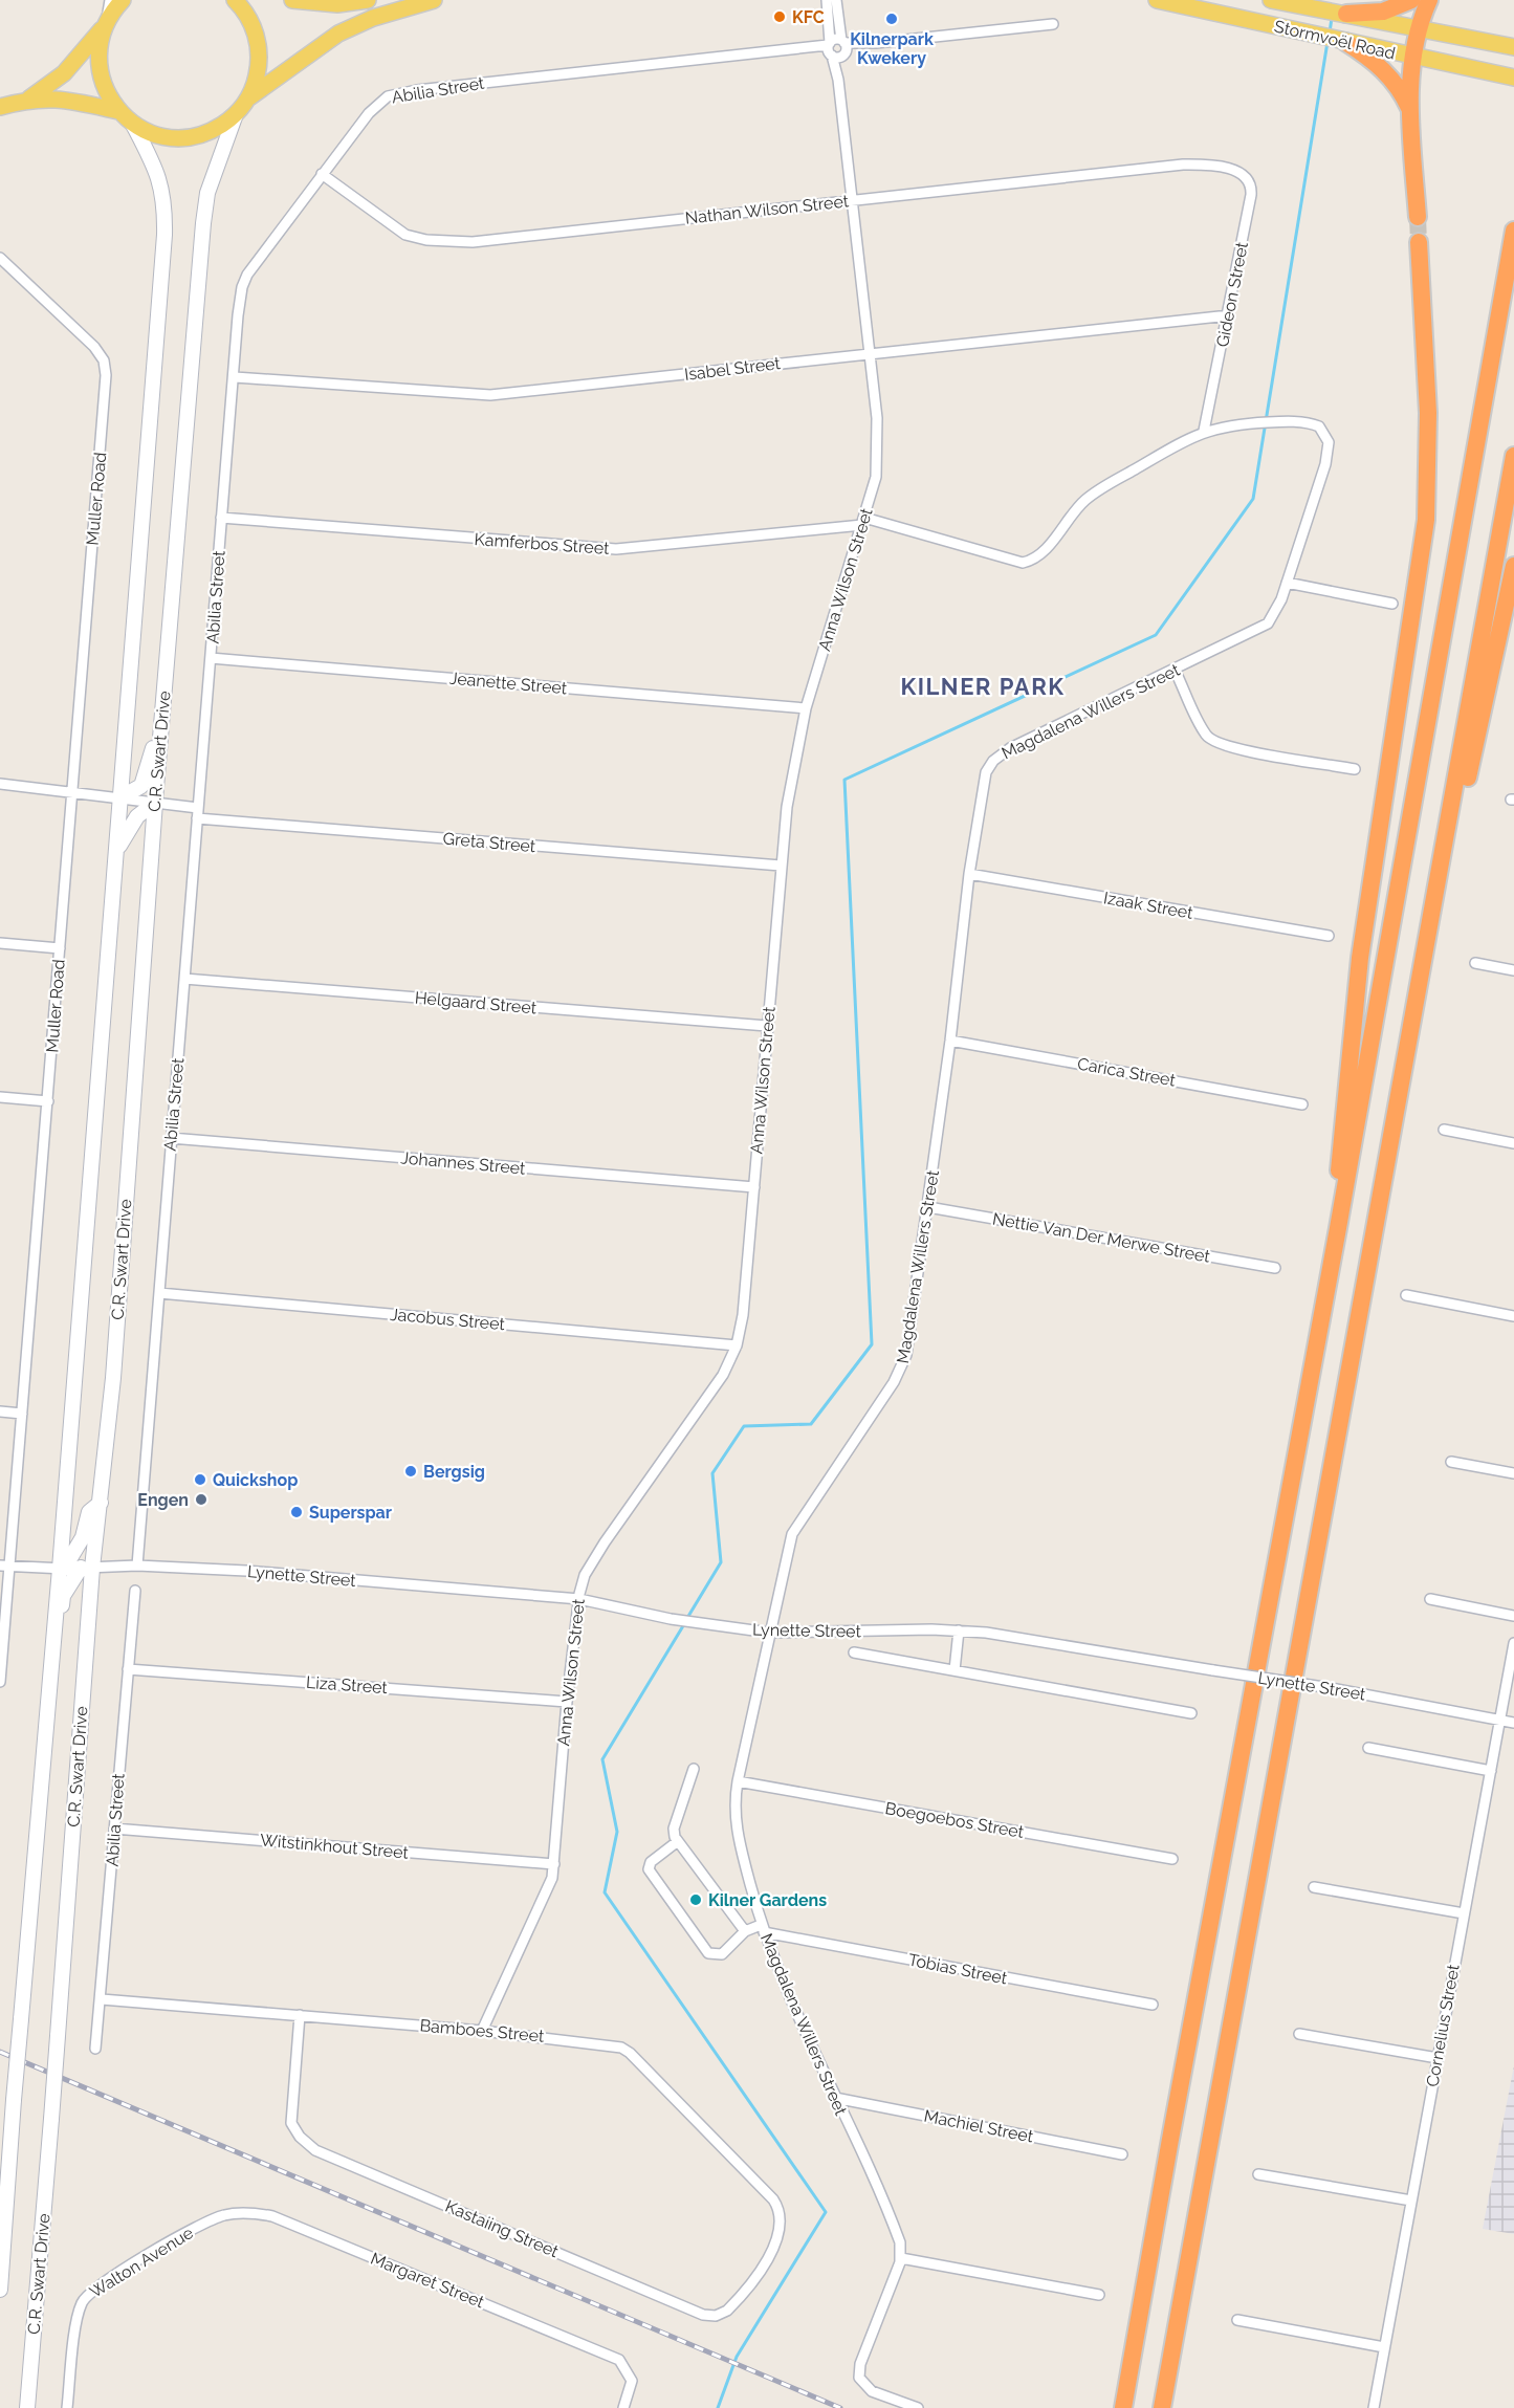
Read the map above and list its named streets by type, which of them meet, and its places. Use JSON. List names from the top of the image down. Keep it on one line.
{"streets":{"main road":["Stormvoël Road","C.R. Swart Drive"],"street":["Abilia Street","Nathan Wilson Street","Gideon Street","Isabel Street","Muller Road","Kamferbos Street","Anna Wilson Street","Jeanette Street","Magdalena Willers Street","Greta Street","Izaak Street","Helgaard Street","Carica Street","Johannes Street","Nettie Van Der Merwe Street","Jacobus Street","Lynette Street","Liza Street","Boegoebos Street","Witstinkhout Street","Tobias Street","Cornelius Street","Bamboes Street","Machiel Street","Kastaiing Street","Walton Avenue","Margaret Street"]},"crossings":[["Abilia Street","Nathan Wilson Street"],["Abilia Street","Isabel Street"],["Abilia Street","Kamferbos Street"],["Abilia Street","Anna Wilson Street"],["Abilia Street","Jeanette Street"],["Abilia Street","Greta Street"],["Abilia Street","Helgaard Street"],["Abilia Street","Johannes Street"],["Abilia Street","Jacobus Street"],["Abilia Street","Lynette Street"],["Abilia Street","Liza Street"],["Abilia Street","Witstinkhout Street"],["Abilia Street","Bamboes Street"],["Nathan Wilson Street","Gideon Street"],["Nathan Wilson Street","Anna Wilson Street"],["Gideon Street","Isabel Street"],["Gideon Street","Kamferbos Street"],["Isabel Street","Anna Wilson Street"],["Muller Road","Lynette Street"],["Kamferbos Street","Anna Wilson Street"],["Kamferbos Street","Magdalena Willers Street"],["Anna Wilson Street","Jeanette Street"],["Anna Wilson Street","Greta Street"],["Anna Wilson Street","Helgaard Street"],["Anna Wilson Street","Johannes Street"],["Anna Wilson Street","Jacobus Street"],["Anna Wilson Street","Lynette Street"],["Anna Wilson Street","Liza Street"],["Anna Wilson Street","Witstinkhout Street"],["Anna Wilson Street","Bamboes Street"],["Magdalena Willers Street","Izaak Street"],["Magdalena Willers Street","Carica Street"],["Magdalena Willers Street","Nettie Van Der Merwe Street"],["Magdalena Willers Street","Lynette Street"],["Magdalena Willers Street","Boegoebos Street"],["Magdalena Willers Street","Tobias Street"],["Magdalena Willers Street","Machiel Street"],["C.R. Swart Drive","Lynette Street"],["Lynette Street","Cornelius Street"],["Bamboes Street","Kastaiing Street"],["Walton Avenue","Margaret Street"]],"districts":["KILNER PARK"],"places":["KFC","Kilnerpark Kwekery","Bergsig","Quickshop","Engen","Superspar","Kilner Gardens"]}
